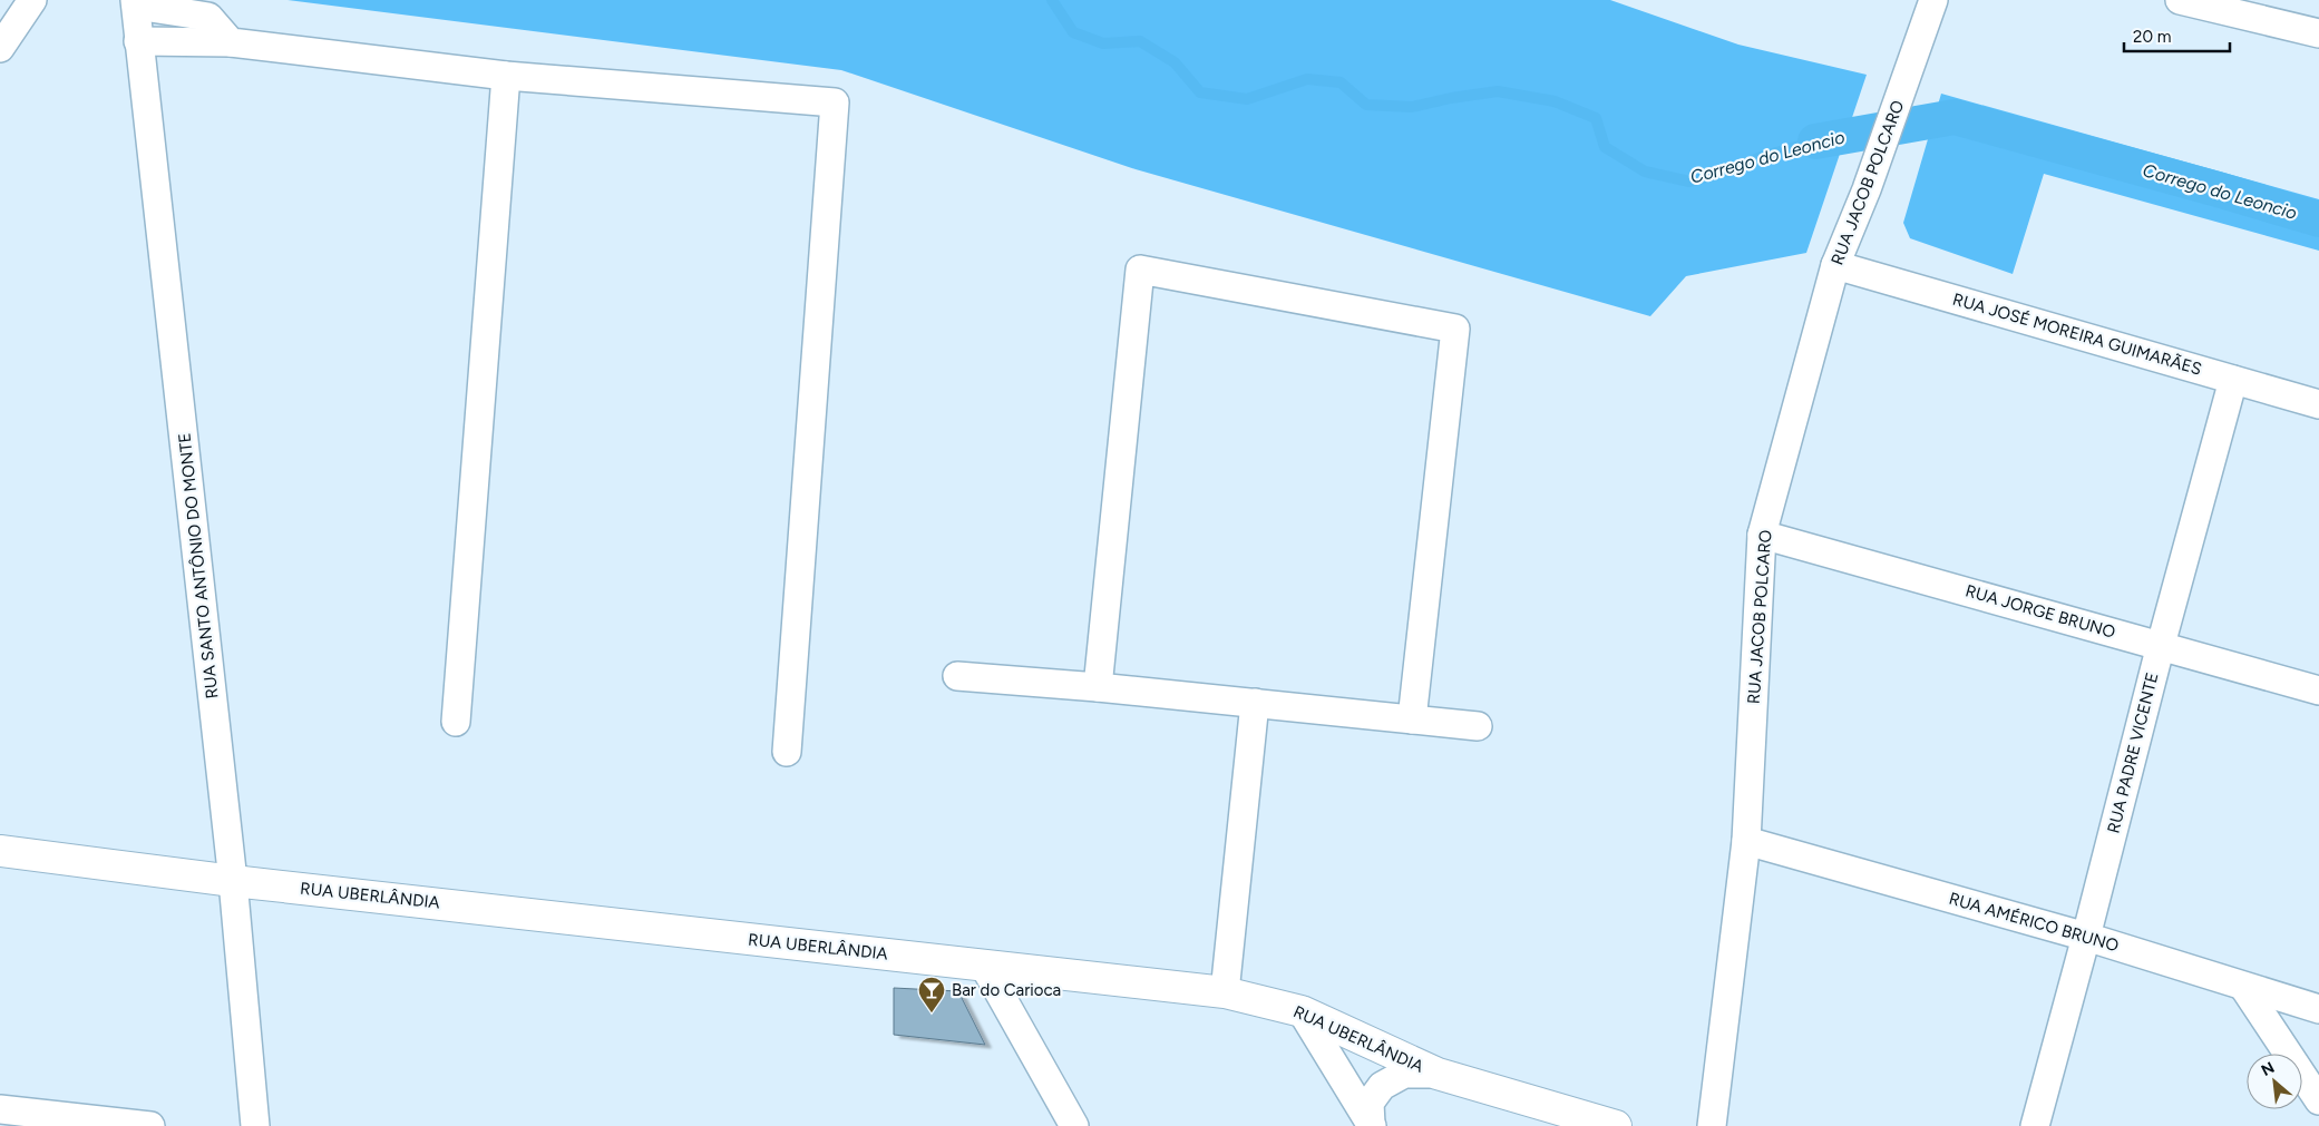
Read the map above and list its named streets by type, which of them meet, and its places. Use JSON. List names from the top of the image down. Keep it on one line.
{"streets":{"street":["RUA JACOB POLCARO","RUA JOSÉ MOREIRA GUIMARÃES","RUA SANTO ANTÔNIO DO MONTE","RUA JORGE BRUNO","RUA PADRE VICENTE","RUA UBERLÂNDIA","RUA AMÉRICO BRUNO"]},"crossings":[["RUA JACOB POLCARO","RUA JOSÉ MOREIRA GUIMARÃES"],["RUA JACOB POLCARO","RUA JORGE BRUNO"],["RUA JACOB POLCARO","RUA AMÉRICO BRUNO"],["RUA JOSÉ MOREIRA GUIMARÃES","RUA PADRE VICENTE"],["RUA SANTO ANTÔNIO DO MONTE","RUA UBERLÂNDIA"],["RUA JORGE BRUNO","RUA PADRE VICENTE"],["RUA PADRE VICENTE","RUA AMÉRICO BRUNO"]],"water":["Corrego do Leoncio"],"places":{"bar":["Bar do Carioca"]},"scale_bar":"20 m","north":"top left"}
